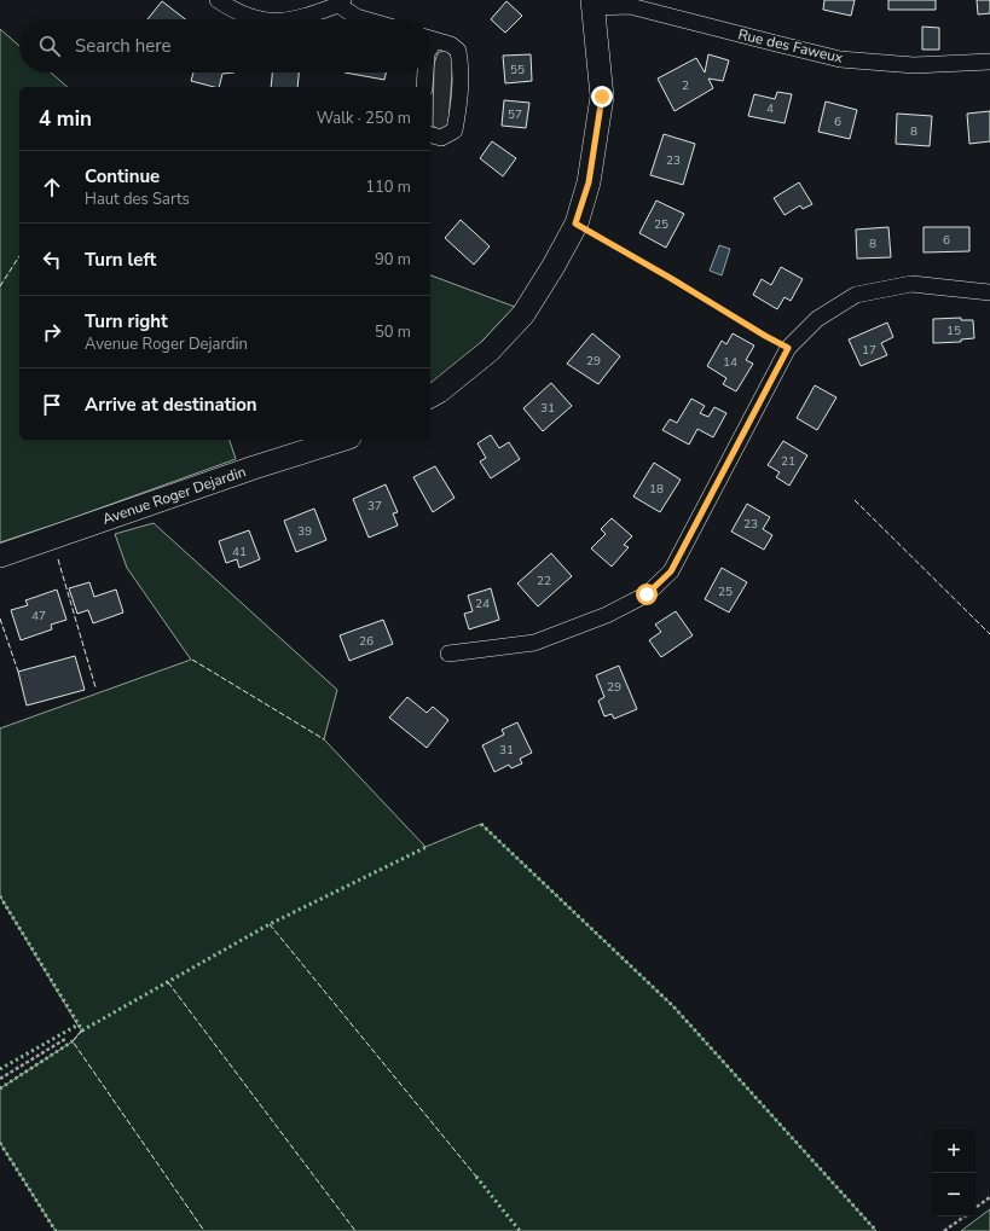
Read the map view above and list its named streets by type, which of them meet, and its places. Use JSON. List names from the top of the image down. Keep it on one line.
{"streets":{"main road":["Avenue Roger Dejardin"],"street":["Rue des Faweux"]},"house_numbers":["55","2","4","57","6","8","23","25","6","8","15","17","29","14","31","21","18","37","23","39","41","22","25","24","47","26","29","31"],"page":{"search":"Search here","heading":["4 min","Walk · 250 m"],"list":[["Continue","Haut des Sarts","110 m"],["Turn left","90 m"],["Turn right","Avenue Roger Dejardin","50 m"],"Arrive at destination"],"map_buttons":["+","−"]}}
